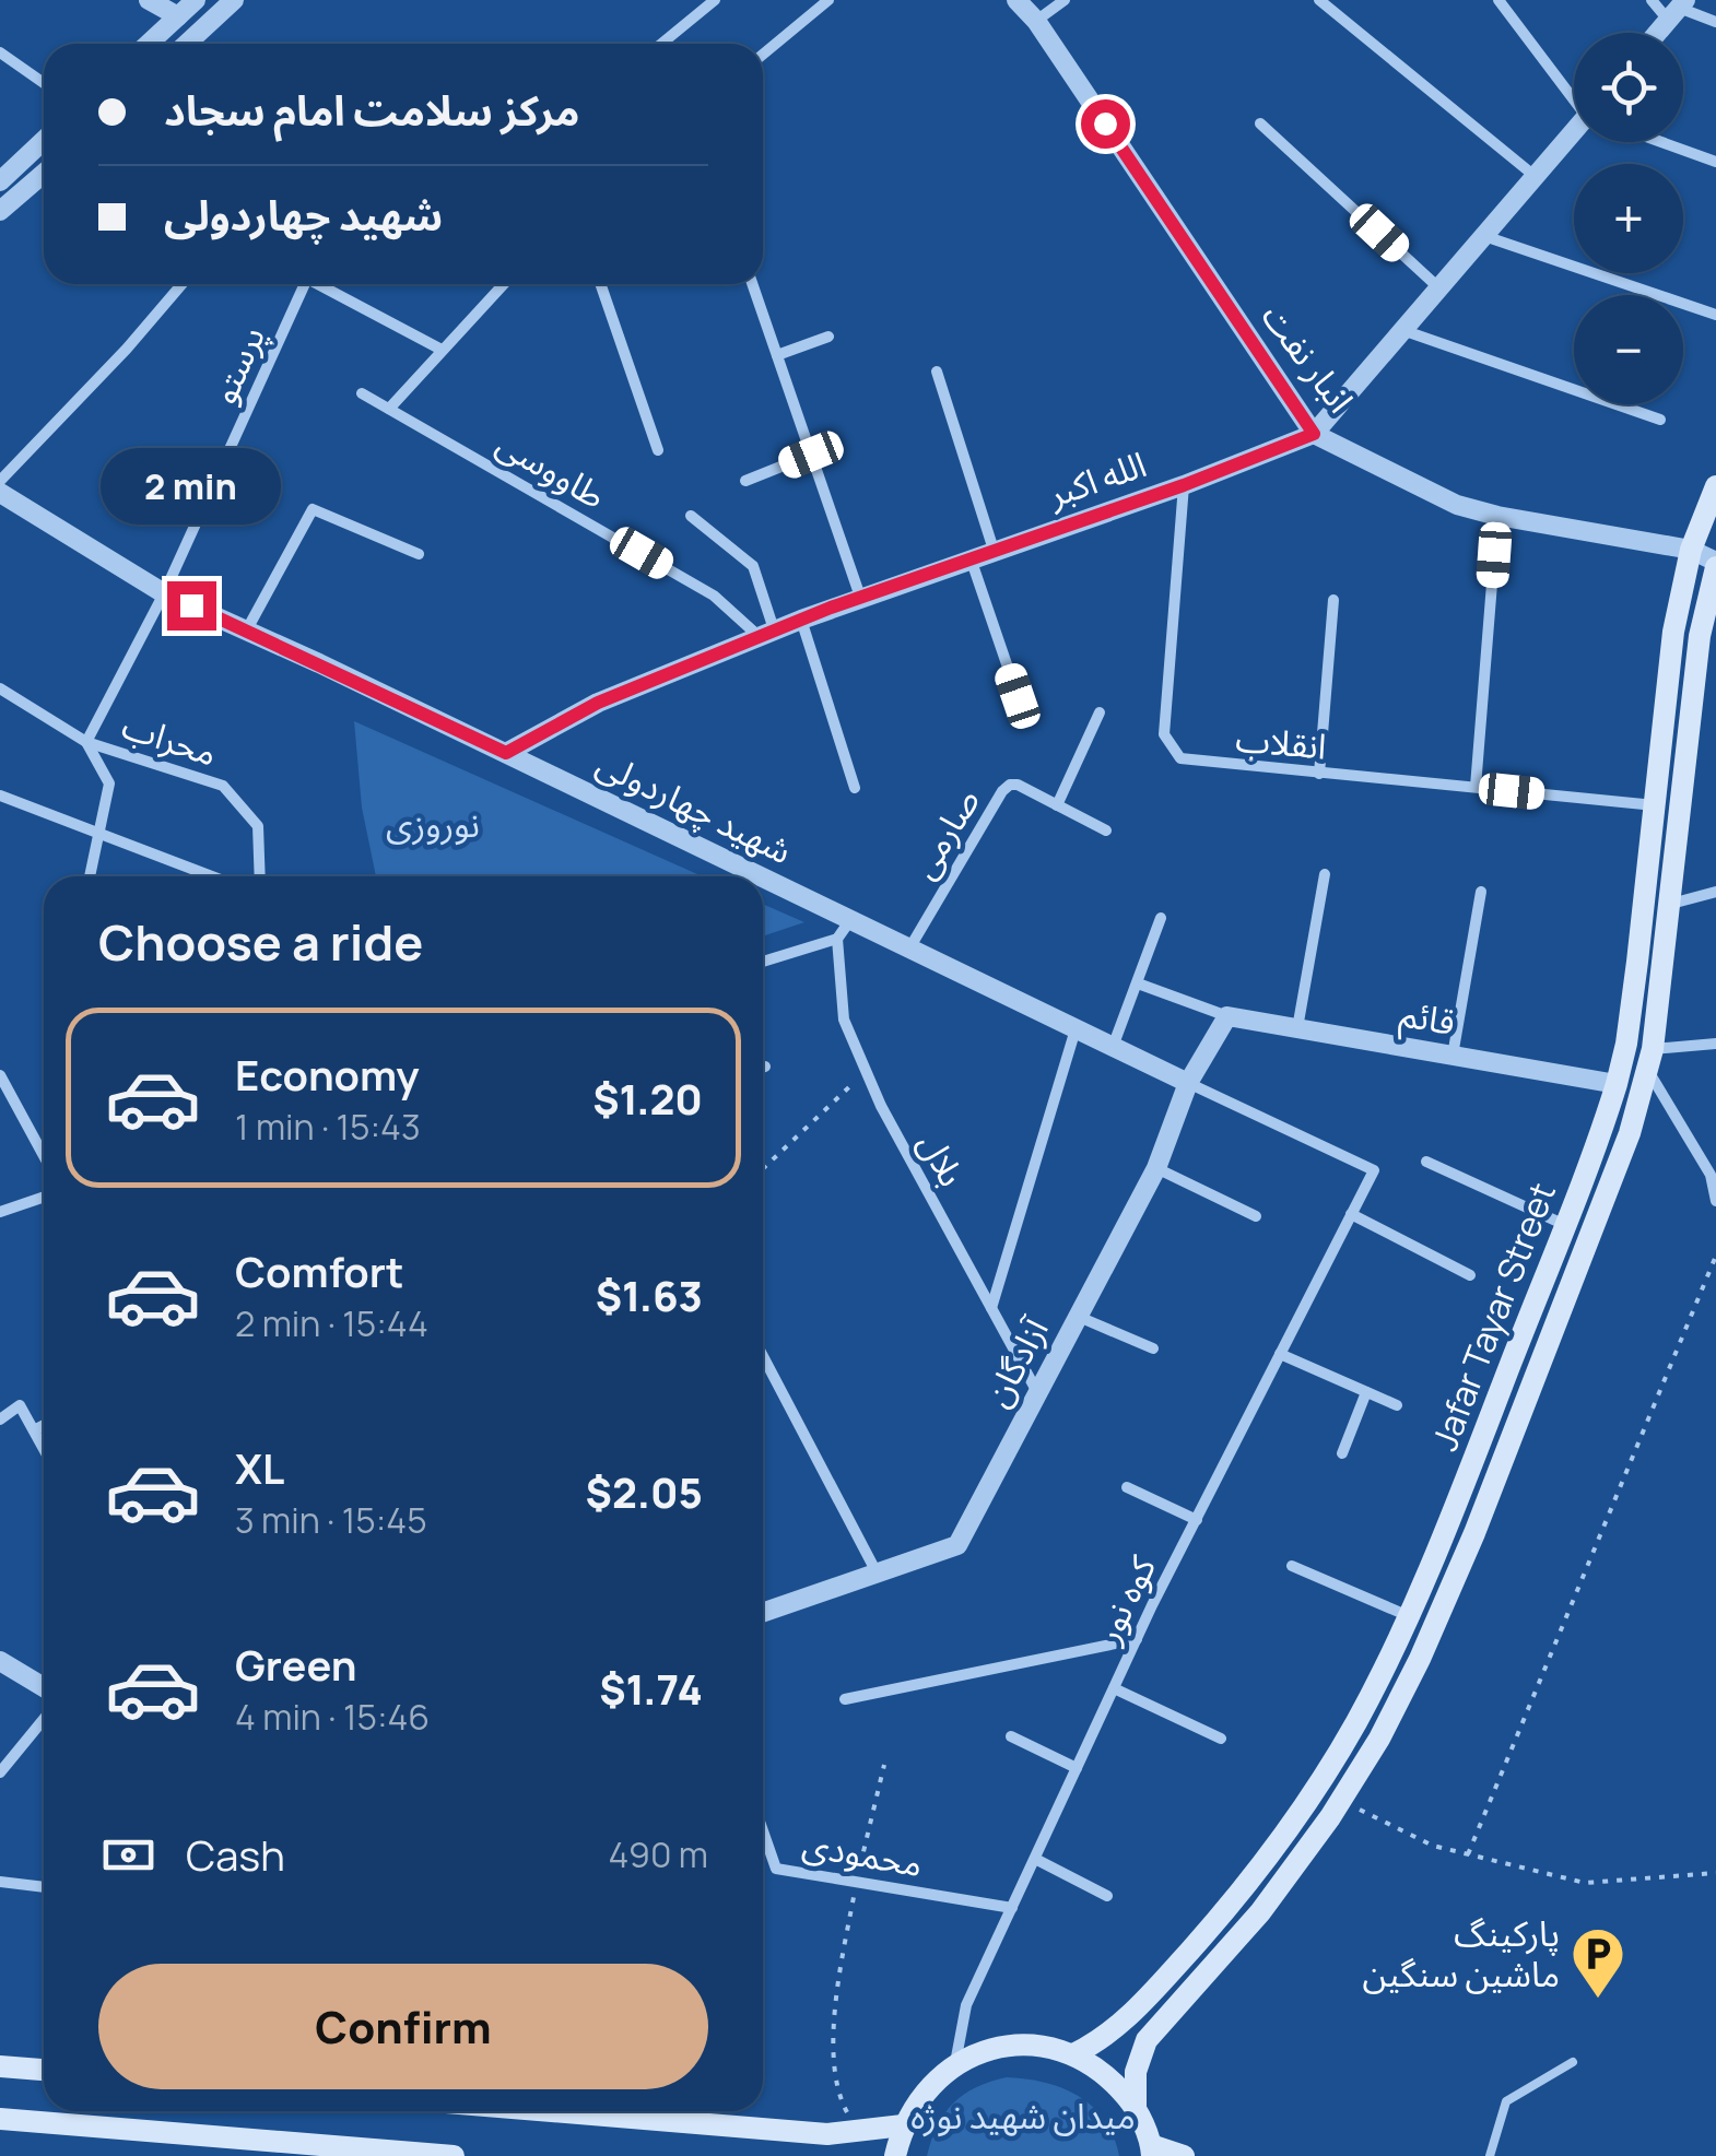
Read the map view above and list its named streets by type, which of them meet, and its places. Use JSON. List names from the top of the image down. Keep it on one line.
{"streets":{"main road":["Jafar Tayar Street"],"street":["انبار نفت","پرستو","طاووسی","الله اکبر","محراب","انقلاب","شهید چهاردولی","صارمی","قائم","بلال","آزادگان","کوه نور","محمودی"]},"crossings":[["انبار نفت","الله اکبر"],["انبار نفت","Jafar Tayar Street"],["پرستو","محراب"],["پرستو","شهید چهاردولی"],["طاووسی","الله اکبر"],["الله اکبر","انقلاب"],["الله اکبر","شهید چهاردولی"],["انقلاب","Jafar Tayar Street"],["شهید چهاردولی","صارمی"],["شهید چهاردولی","آزادگان"],["شهید چهاردولی","کوه نور"],["قائم","Jafar Tayar Street"],["قائم","آزادگان"],["بلال","آزادگان"],["آزادگان","کوه نور"],["کوه نور","محمودی"]],"parks":["نوروزی","میدان شهید نوژه"],"places":{"parking":["پارکینگ ماشین سنگین"]},"page":{"map_buttons":["+","−"],"banner":["مرکز سلامت امام سجاد","شهید چهاردولی"],"bubble":"2 min","heading":"Choose a ride","list":[{"name":"Economy","note":"1 min · 15:43","value":"$1.20"},{"name":"Comfort","note":"2 min · 15:44","value":"$1.63"},{"name":"XL","note":"3 min · 15:45","value":"$2.05"},{"name":"Green","note":"4 min · 15:46","value":"$1.74"}],"pay":["Cash","490 m"],"buttons":"Confirm"}}
